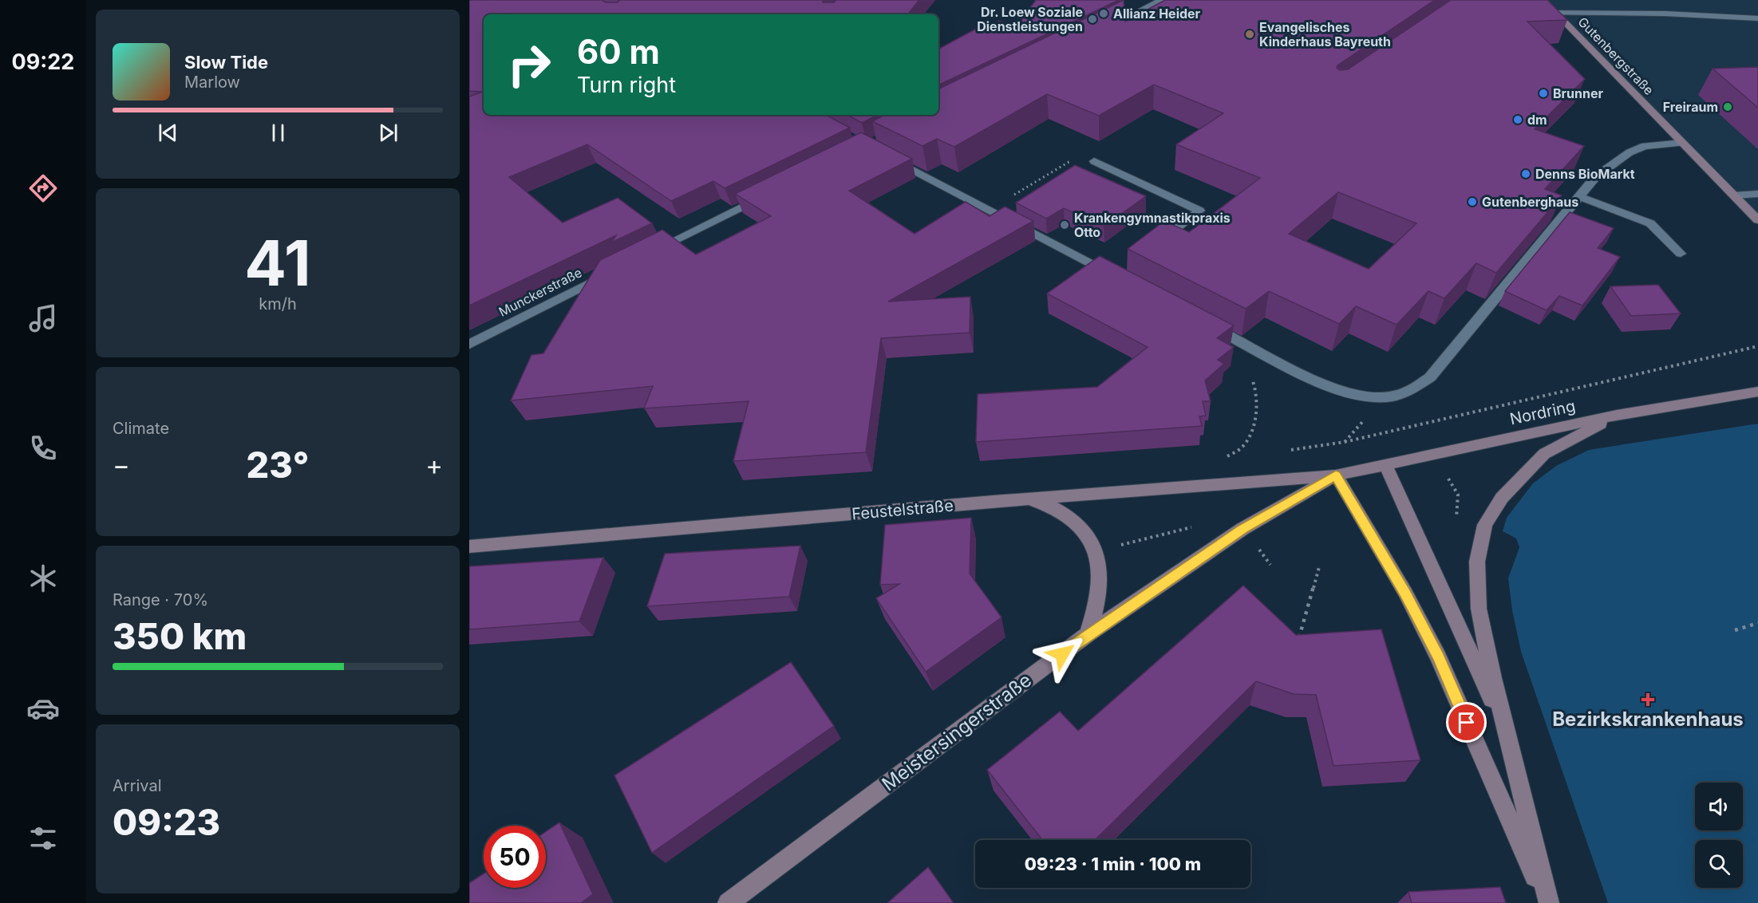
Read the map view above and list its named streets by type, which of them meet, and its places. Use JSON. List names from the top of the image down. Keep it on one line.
{"streets":{"main road":["Gutenbergstraße","Nordring","Feustelstraße","Meistersingerstraße"],"street":["Munckerstraße"]},"crossings":[["Nordring","Feustelstraße"],["Nordring","Meistersingerstraße"],["Feustelstraße","Meistersingerstraße"]],"places":{"other":["Allianz Heider","Dr. Loew Soziale Dienstleistungen","Evangelisches Kinderhaus Bayreuth","Brunner","Freiraum","dm","Denns BioMarkt","Gutenberghaus","Krankengymnastikpraxis Otto"],"health":["Bezirkskrankenhaus"]},"page":{"tabs":"09:22","turn":["60 m","Turn right"],"song":["Slow Tide","Marlow"],"tile":[["41","km/h"],"Climate",["Range · 70%","350 km"],["Arrival","09:23"]],"heat":["−","23°","+"],"limit":"50","trip":"09:23 · 1 min · 100 m"}}
